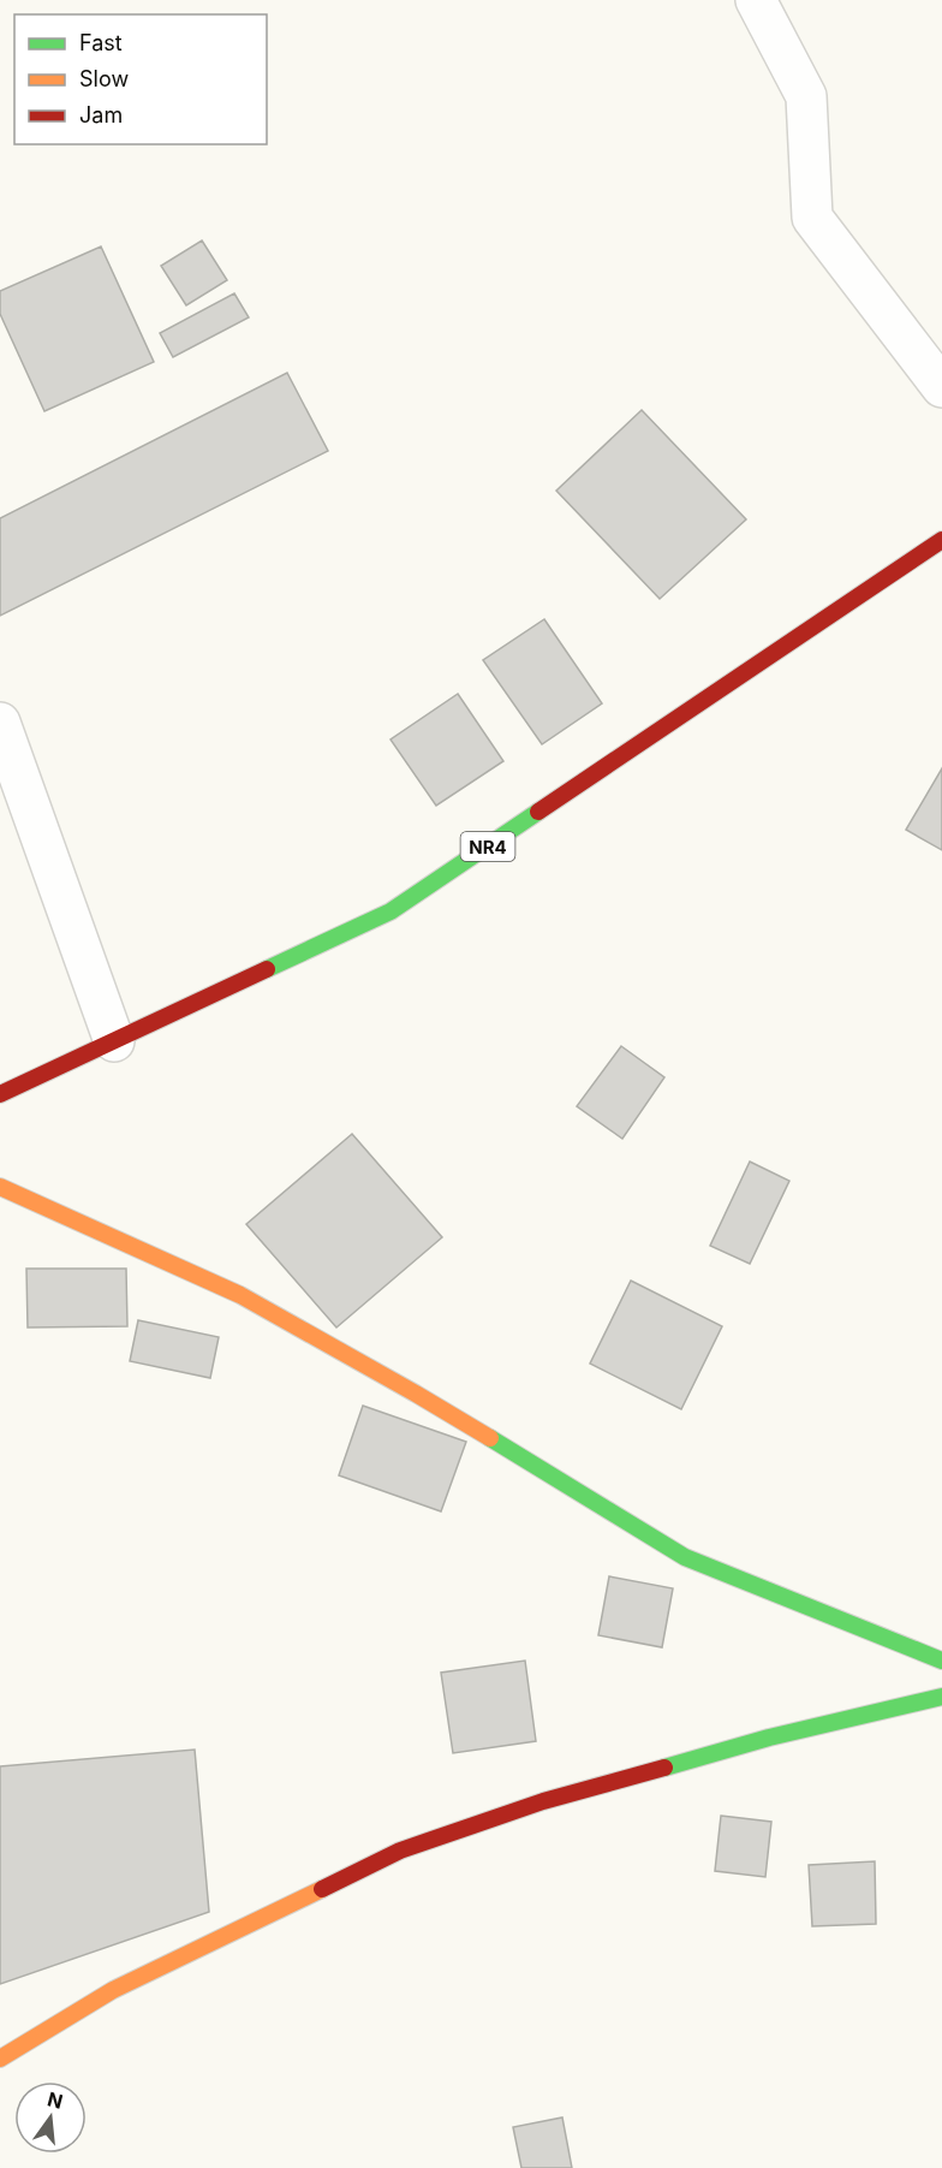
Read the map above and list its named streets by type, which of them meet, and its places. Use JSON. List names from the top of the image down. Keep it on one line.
{"streets":{"main road":["NR4"]},"legend":["Fast","Slow","Jam"],"north":"top"}
